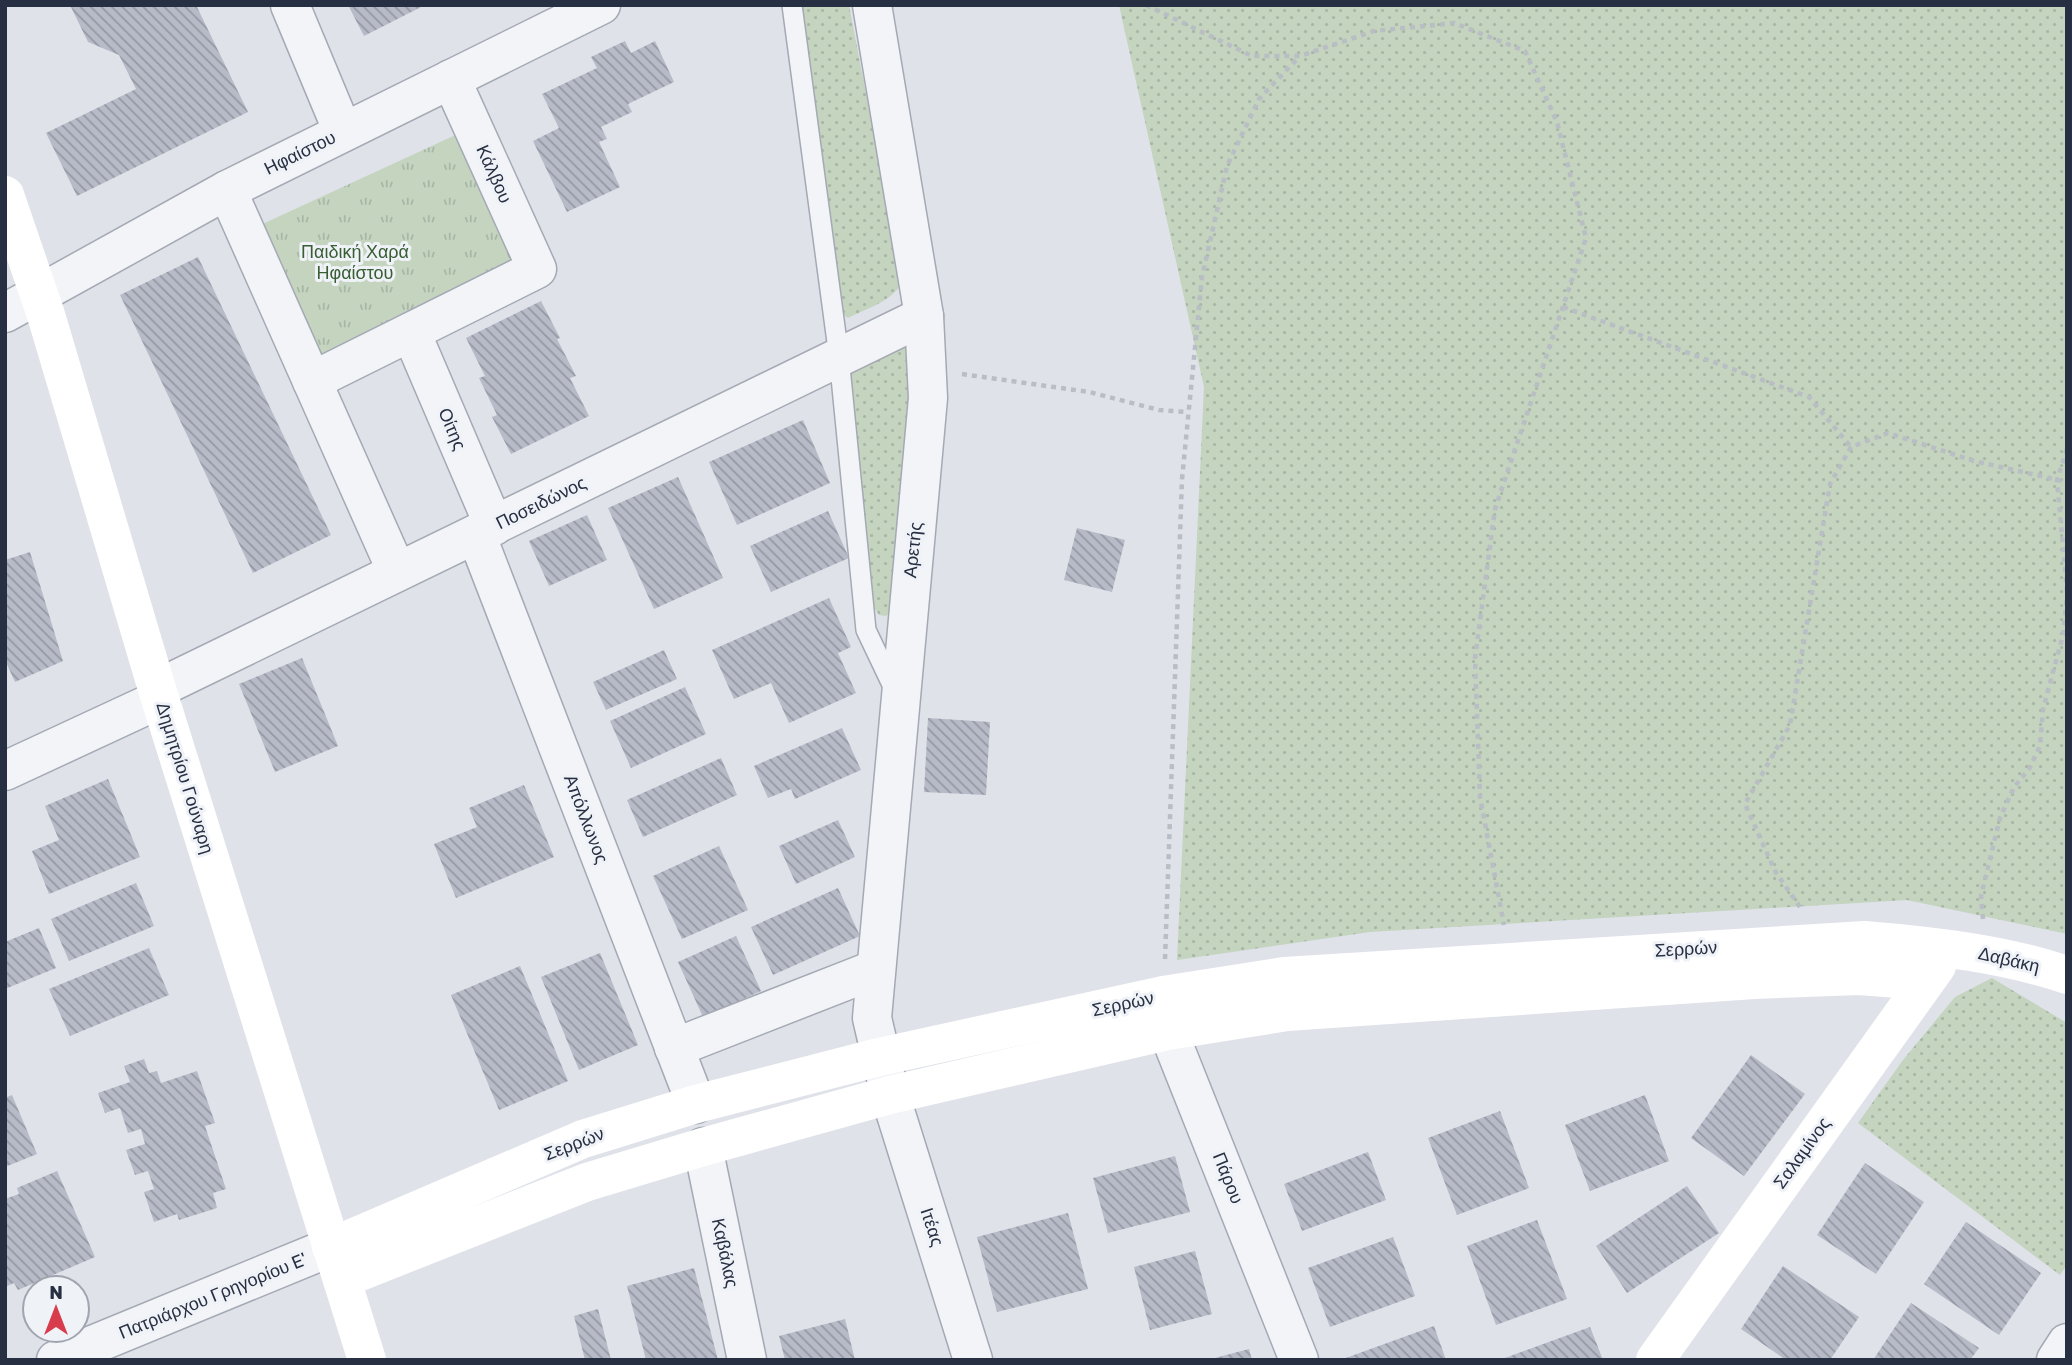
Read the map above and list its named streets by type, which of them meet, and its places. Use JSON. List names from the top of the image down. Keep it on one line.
{"streets":{"street":["Ηφαίστου","Κάλβου","Οίτης","Ποσειδώνος","Αρετής","Δημητρίου Γούναρη","Απόλλωνος","Σερρών","Δαβάκη","Σαλαμίνος","Πάρου","Ιτέας","Καβάλας","Πατριάρχου Γρηγορίου E'"]},"crossings":[["Ηφαίστου","Κάλβου"],["Ηφαίστου","Δημητρίου Γούναρη"],["Κάλβου","Οίτης"],["Οίτης","Ποσειδώνος"],["Οίτης","Απόλλωνος"],["Ποσειδώνος","Αρετής"],["Ποσειδώνος","Δημητρίου Γούναρη"],["Ποσειδώνος","Απόλλωνος"],["Αρετής","Σερρών"],["Αρετής","Ιτέας"],["Δημητρίου Γούναρη","Σερρών"],["Δημητρίου Γούναρη","Πατριάρχου Γρηγορίου E'"],["Απόλλωνος","Σερρών"],["Σερρών","Δαβάκη"],["Σερρών","Σαλαμίνος"],["Σερρών","Πάρου"],["Σερρών","Ιτέας"],["Σερρών","Καβάλας"],["Σερρών","Πατριάρχου Γρηγορίου E'"],["Δαβάκη","Σαλαμίνος"]],"parks":["Παιδική Χαρά Ηφαίστου"],"north":"top"}
